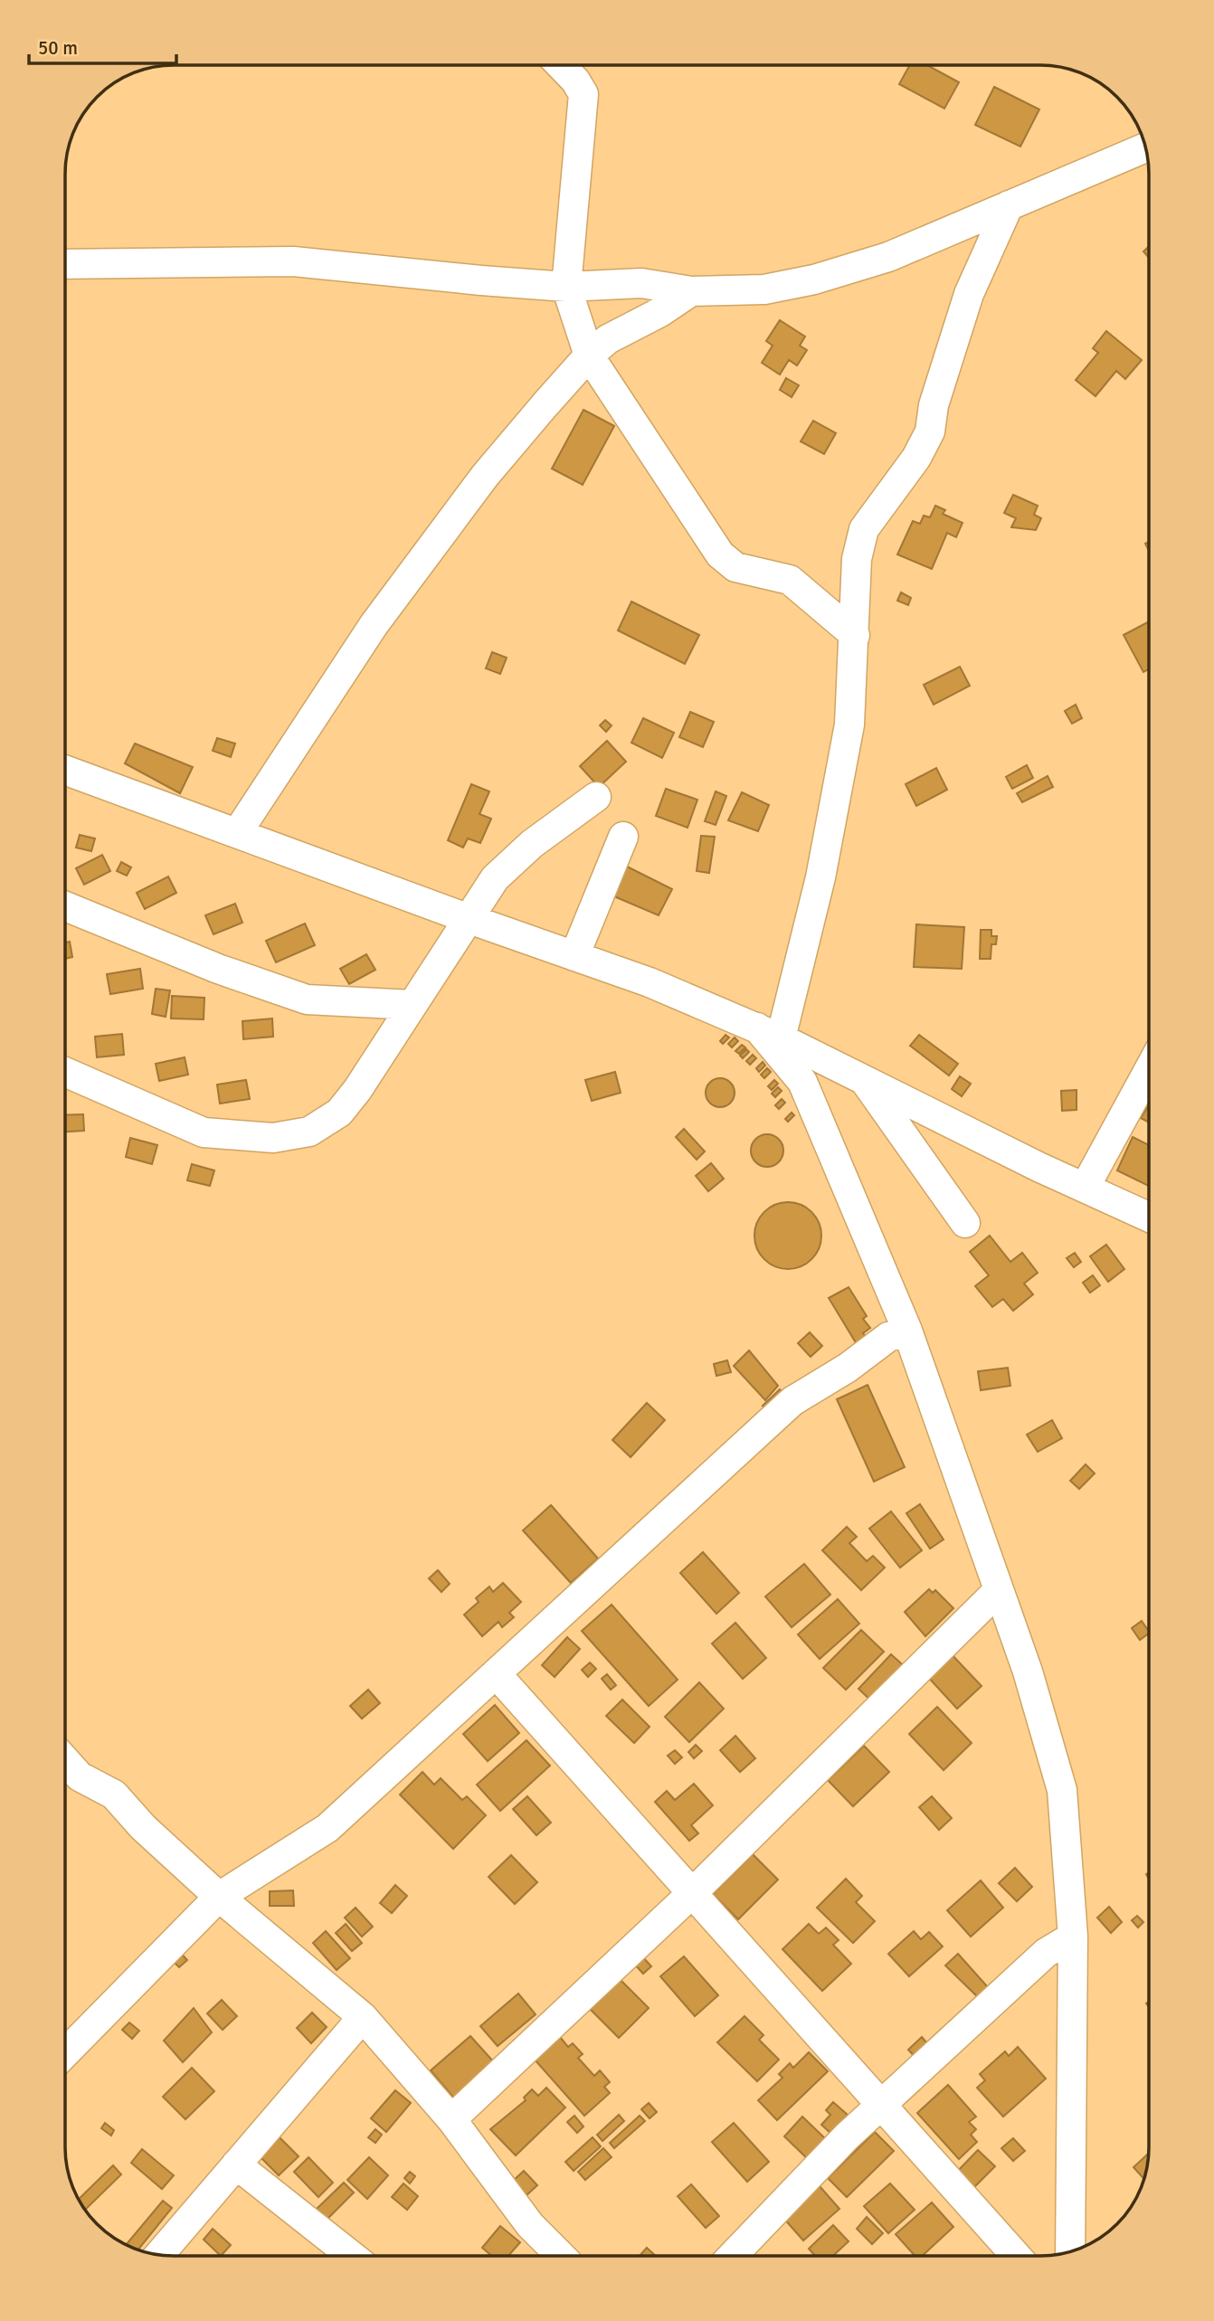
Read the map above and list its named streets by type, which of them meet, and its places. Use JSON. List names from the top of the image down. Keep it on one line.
{"scale_bar":"50 m"}
